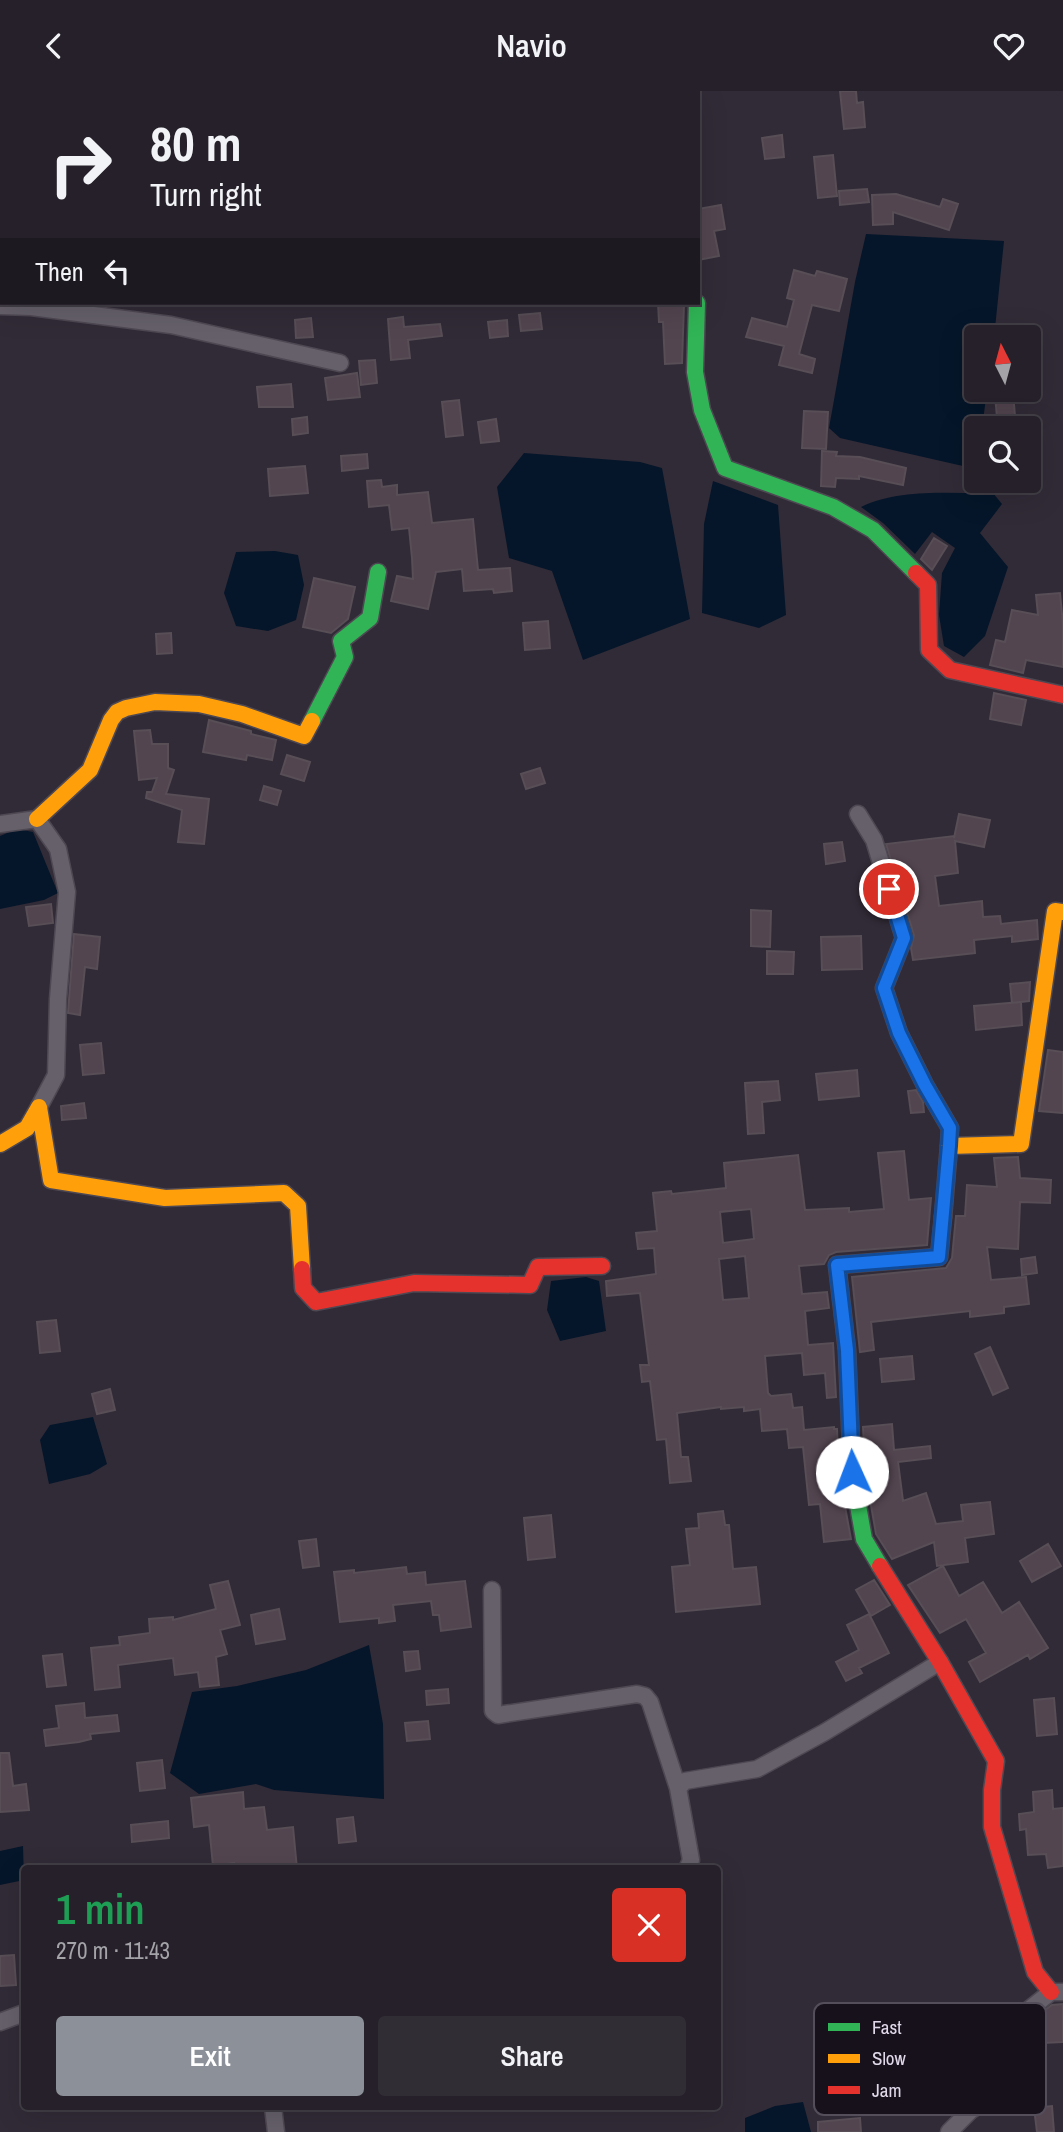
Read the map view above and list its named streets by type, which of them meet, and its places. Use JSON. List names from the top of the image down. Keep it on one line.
{"legend":["Fast","Slow","Jam"],"north":"top","page":{"header":"Navio","turn":["80 m","Turn right"],"then":"Then","heading":["1 min","270 m · 11:43"],"buttons":["Exit","Share"]}}
